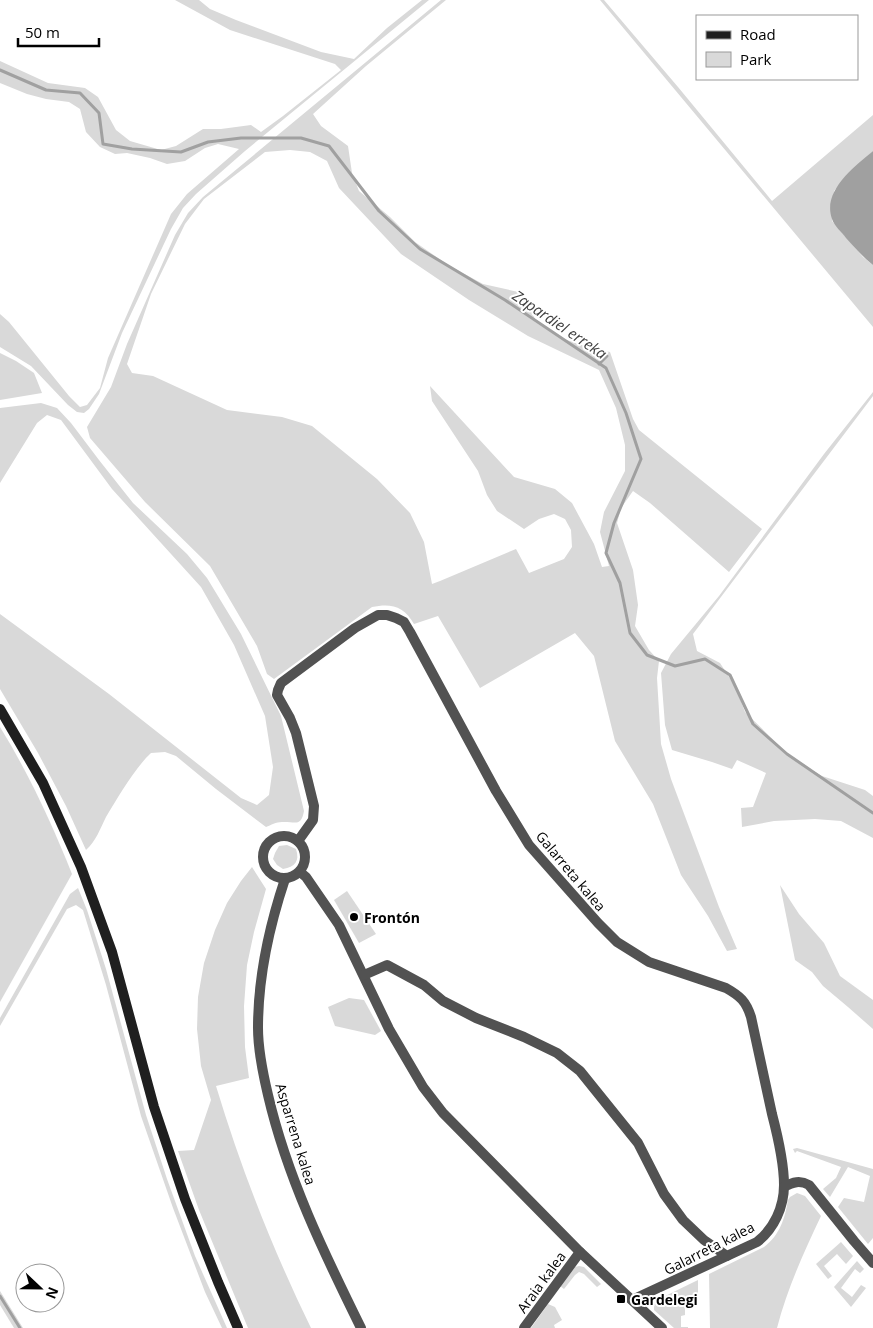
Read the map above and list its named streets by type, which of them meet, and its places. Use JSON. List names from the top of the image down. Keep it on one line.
{"streets":{"street":["Galarreta kalea","Asparrena kalea","Araia kalea"]},"crossings":[["Galarreta kalea","Asparrena kalea"]],"water":["Zapardiel erreka"],"places":{"other":["Frontón"],"transit":["Gardelegi"]},"legend":["Road","Park"],"scale_bar":"50 m","north":"right"}
